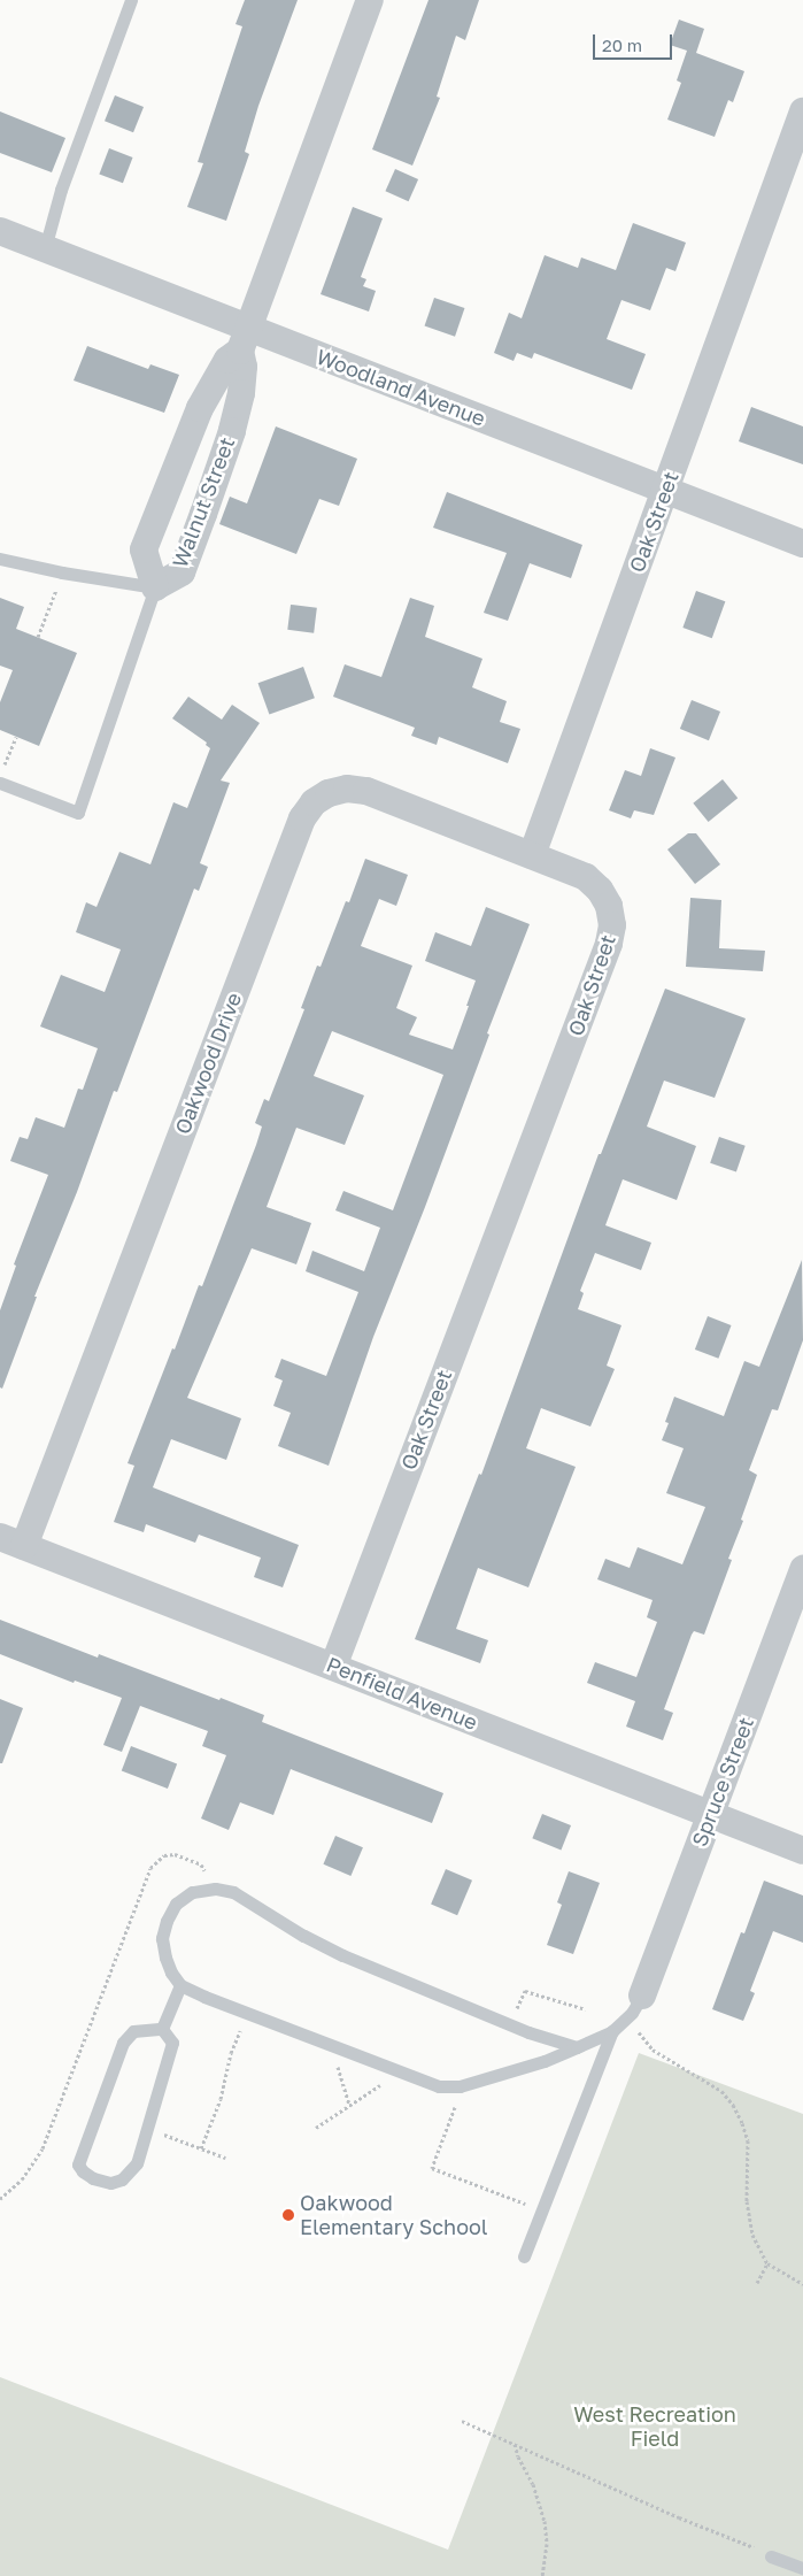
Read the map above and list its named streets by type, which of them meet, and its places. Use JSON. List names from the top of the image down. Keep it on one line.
{"streets":{"street":["Woodland Avenue","Walnut Street","Oak Street","Oakwood Drive","Penfield Avenue","Spruce Street"]},"crossings":[["Woodland Avenue","Walnut Street"],["Woodland Avenue","Oak Street"],["Oak Street","Oakwood Drive"],["Oak Street","Penfield Avenue"],["Oakwood Drive","Penfield Avenue"],["Penfield Avenue","Spruce Street"]],"parks":["West Recreation Field"],"places":["Oakwood Elementary School"],"scale_bar":"20 m"}
